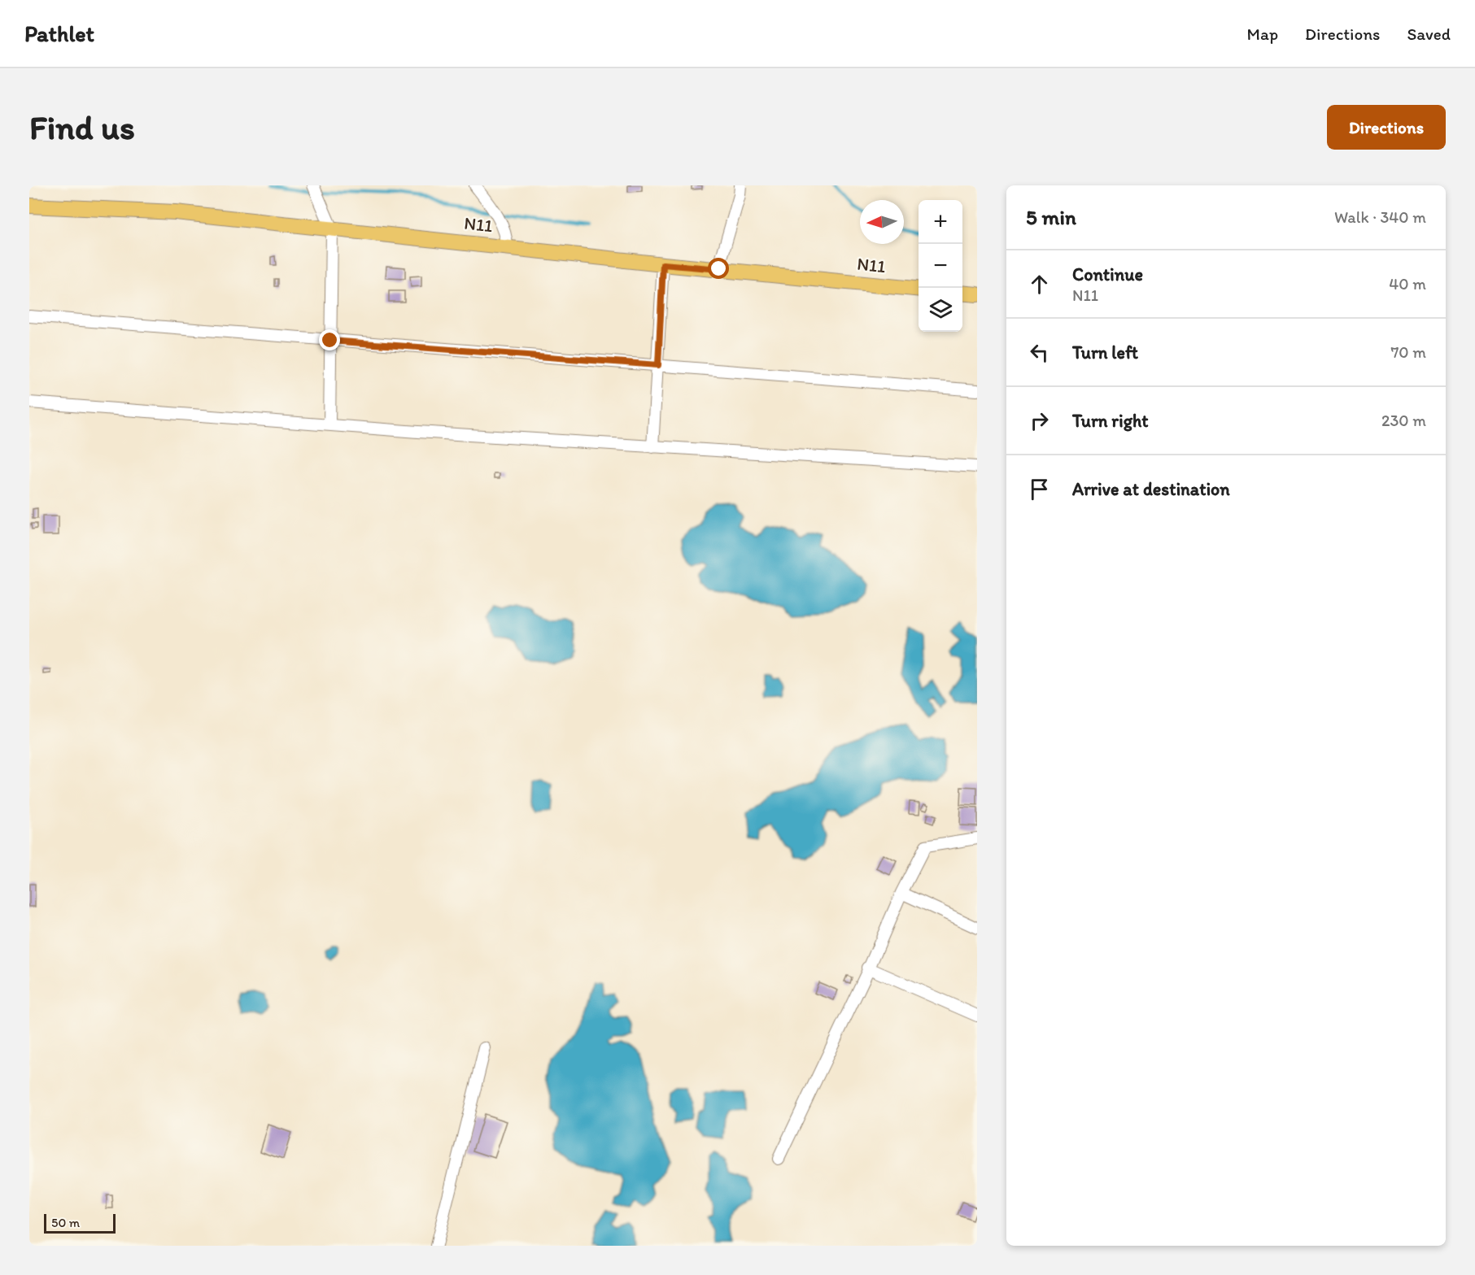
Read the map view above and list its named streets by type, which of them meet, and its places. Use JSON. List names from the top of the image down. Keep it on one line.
{"streets":{"main road":["N11"]},"scale_bar":"50 m","north":"left","page":{"header":"Pathlet","nav":["Map","Directions","Saved"],"buttons":"Directions","title":"Find us","heading":["5 min","Walk · 340 m"],"map_buttons":["+","−"],"list":[["Continue","N11","40 m"],["Turn left","70 m"],["Turn right","230 m"],"Arrive at destination"],"scale":"50 m"}}
